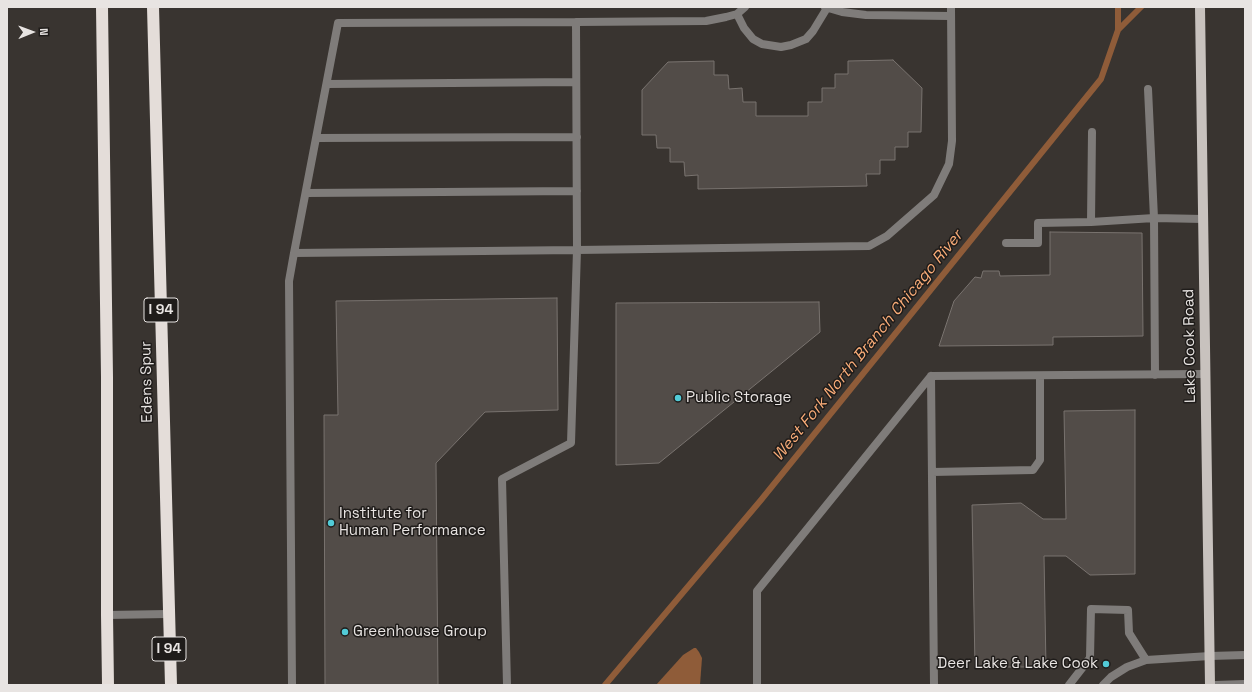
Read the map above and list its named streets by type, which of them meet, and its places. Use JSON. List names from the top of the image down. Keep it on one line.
{"streets":{"highway":["I 94","Edens Spur"],"main road":["Lake Cook Road"]},"water":["West Fork North Branch Chicago River"],"places":["Public Storage","Institute for Human Performance","Greenhouse Group","Deer Lake & Lake Cook"],"north":"right"}
